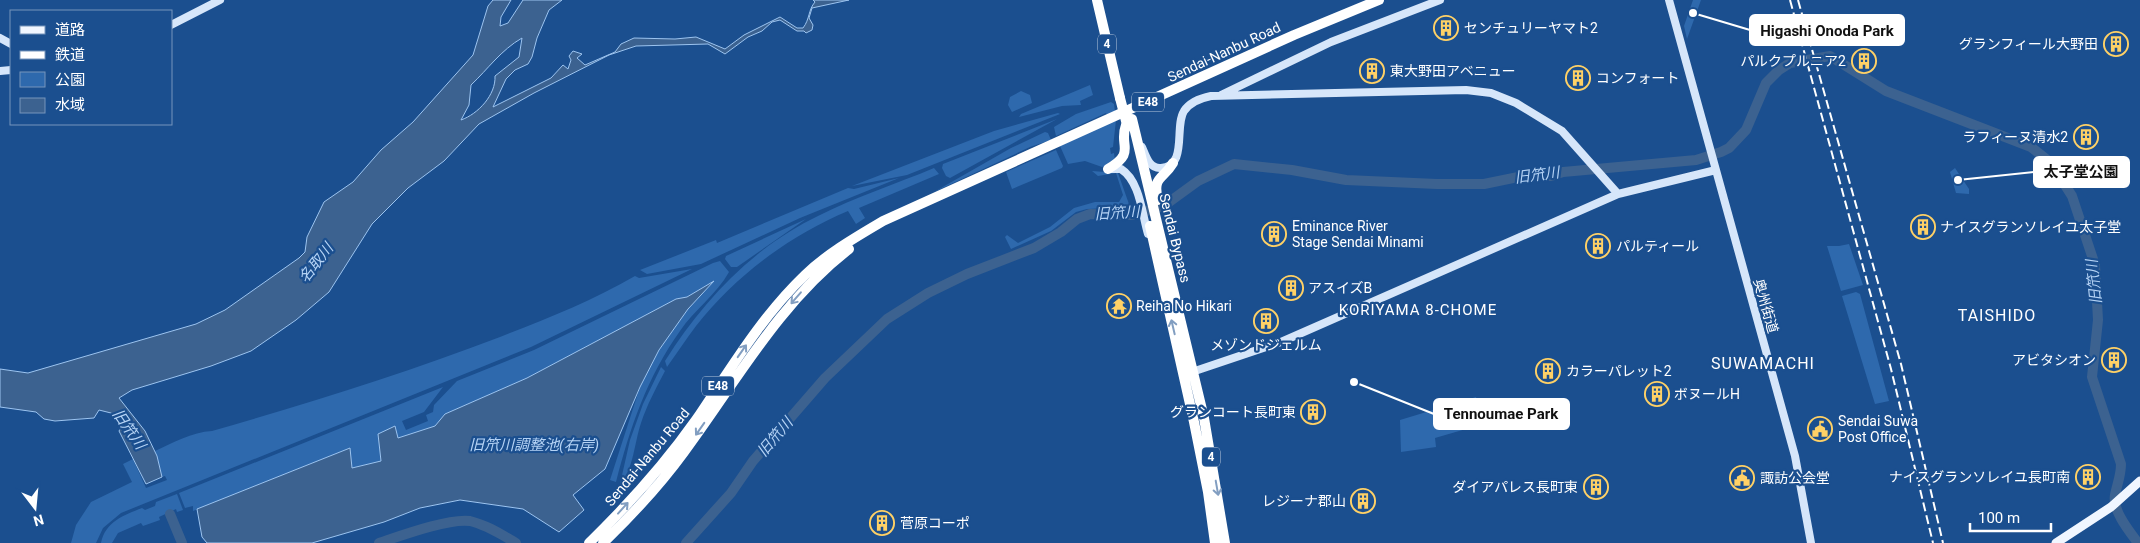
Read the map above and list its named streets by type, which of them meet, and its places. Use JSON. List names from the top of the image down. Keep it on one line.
{"streets":{"highway":["4","Sendai-Nanbu Road","E48","Sendai Bypass"],"street":["奥州街道"]},"districts":["KORIYAMA 8-CHOME","TAISHIDO","SUWAMACHI"],"water":["旧笊川","名取川","旧笊川調整池(右岸)"],"places":{"other":["Higashi Onoda Park","太子堂公園","Tennoumae Park"],"building":["センチュリーヤマト2","グランフィール大野田","パルクプルニア2","東大野田アベニュー","コンフォート","ラフィーヌ清水2","ナイスグランソレイユ太子堂","Eminance River Stage Sendai Minami","パルティール","アスイズB","メゾンドジェルム","アビタシオン","カラーパレット2","ボヌールH","グランコート長町東","ナイスグランソレイユ長町南","ダイアパレス長町東","レジーナ郡山","菅原コーポ"],"temple":["Reiha No Hikari"],"public building":["Sendai Suwa Post Office","諏訪公会堂"]},"legend":["道路","鉄道","公園","水域"],"scale_bar":"100 m","north":"bottom"}
